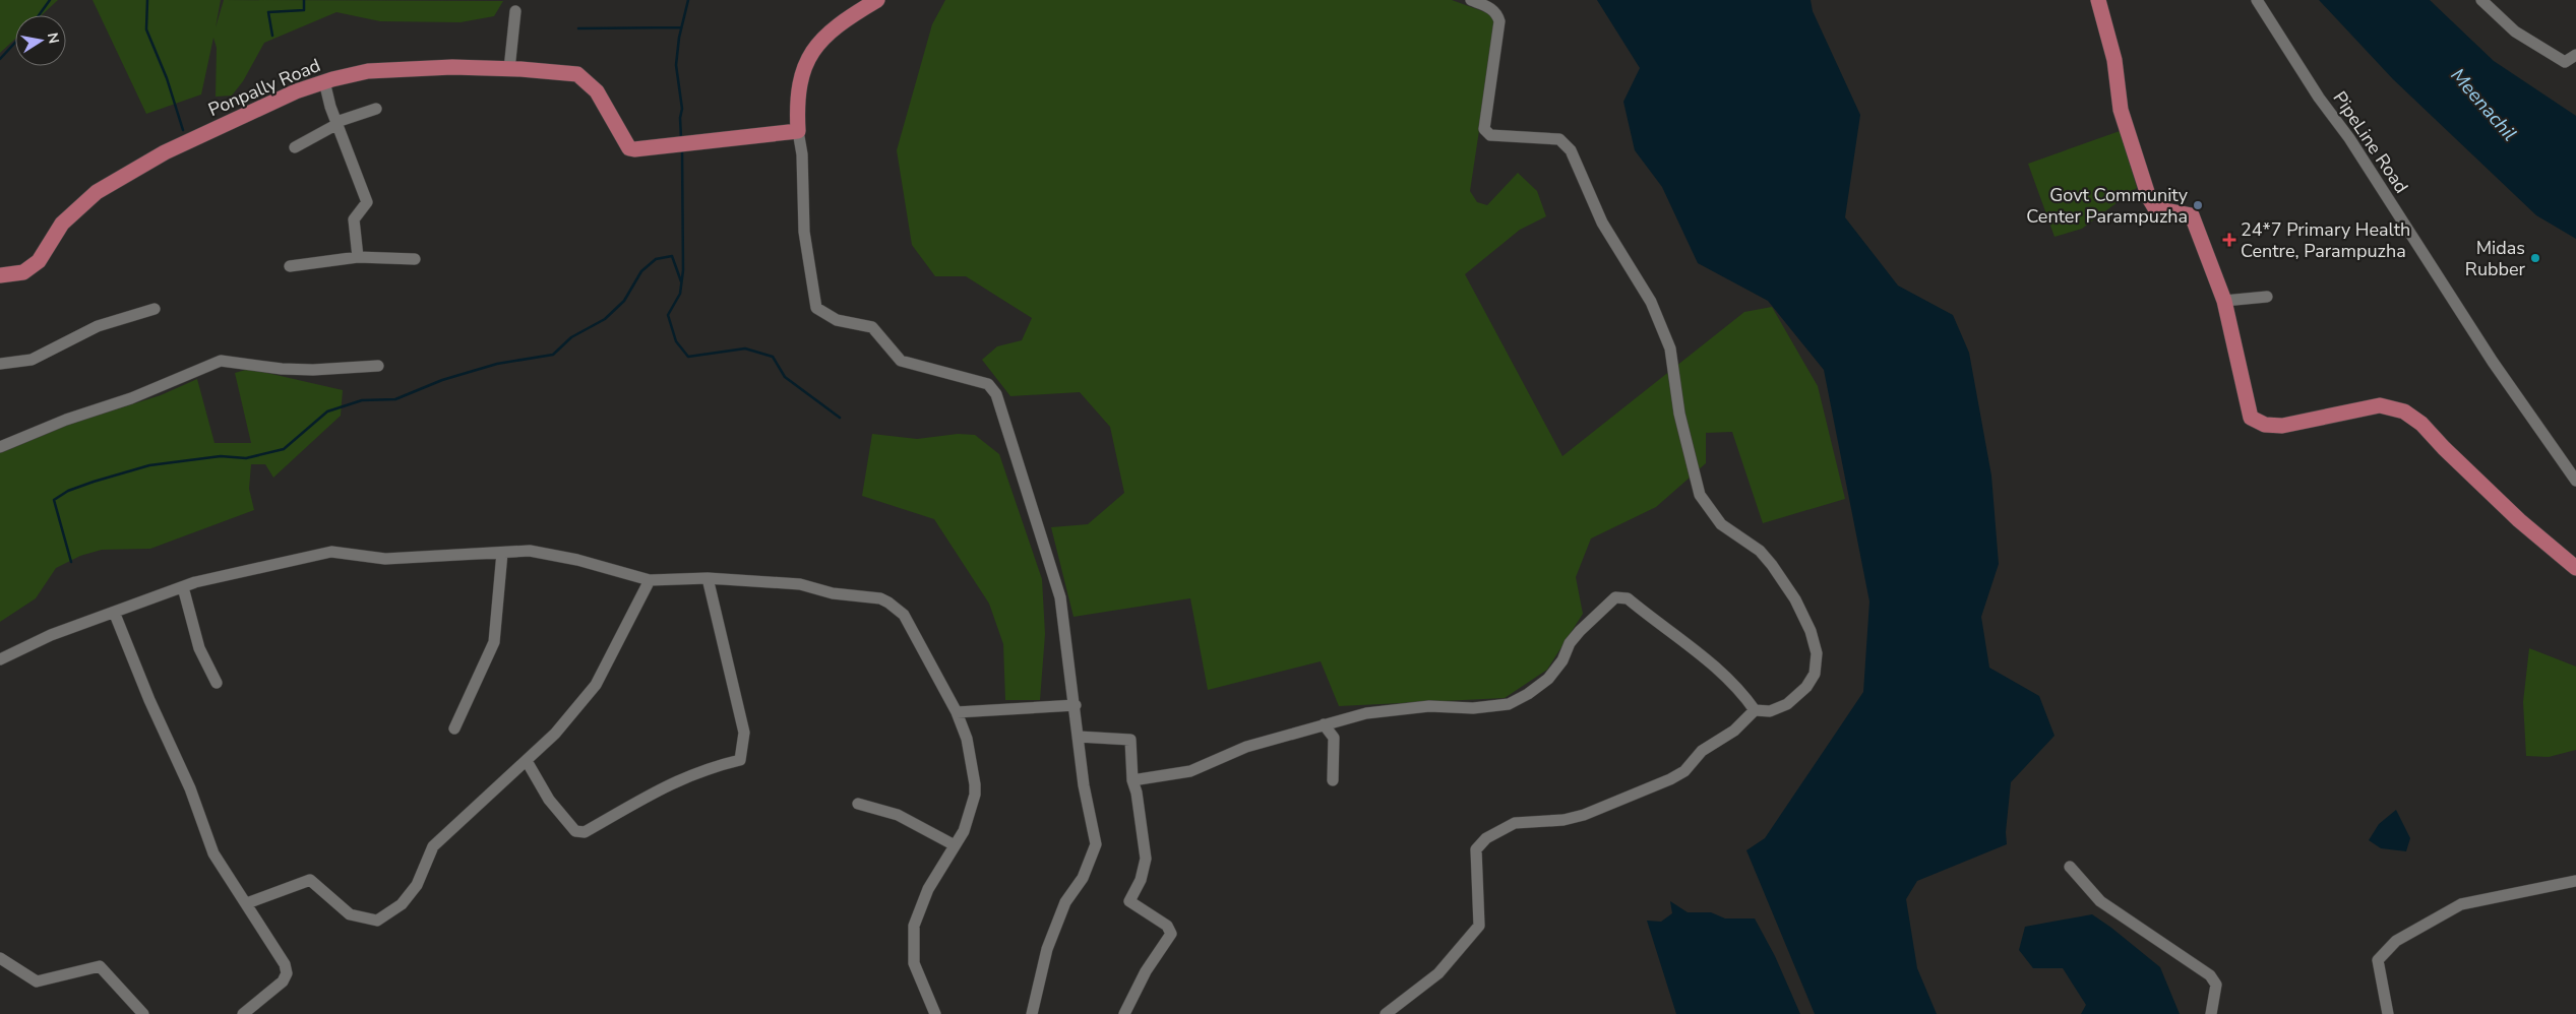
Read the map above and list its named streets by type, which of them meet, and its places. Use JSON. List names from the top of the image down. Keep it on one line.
{"streets":{"main road":["Ponpally Road"],"street":["PipeLine Road"]},"water":["Meenachil"],"places":{"other":["Govt Community Center Parampuzha","Midas Rubber"],"health":["24*7 Primary Health Centre, Parampuzha"]},"north":"right"}
